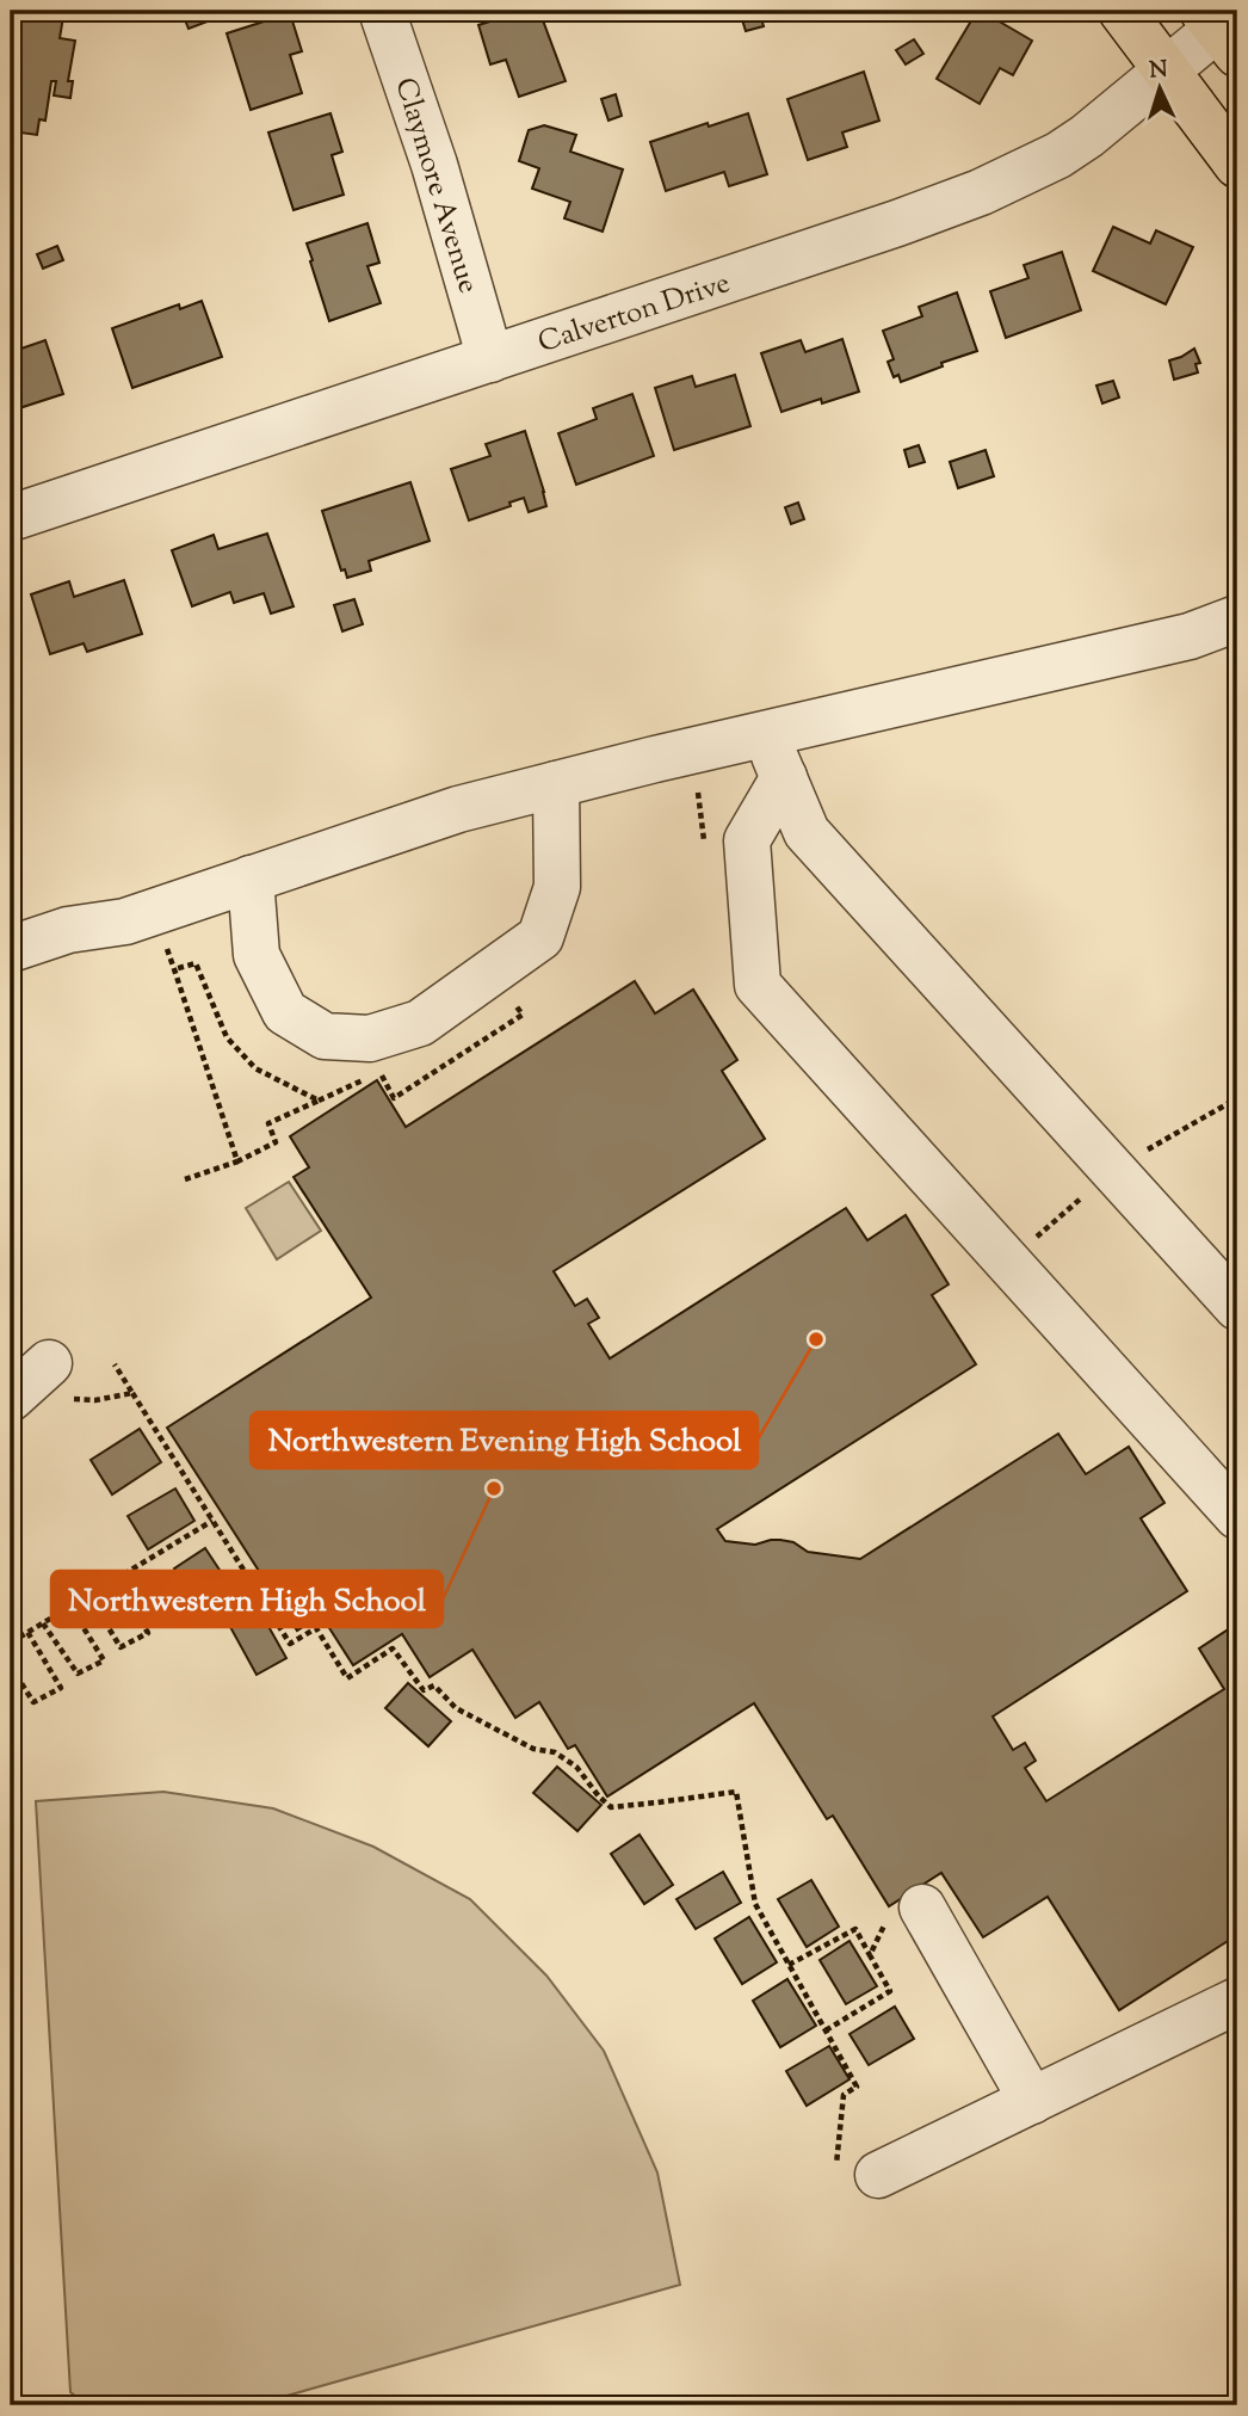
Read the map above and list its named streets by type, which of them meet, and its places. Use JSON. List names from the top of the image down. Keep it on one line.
{"streets":{"street":["Claymore Avenue","Calverton Drive"]},"crossings":[["Claymore Avenue","Calverton Drive"]],"places":["Northwestern Evening High School","Northwestern High School"],"north":"top"}
